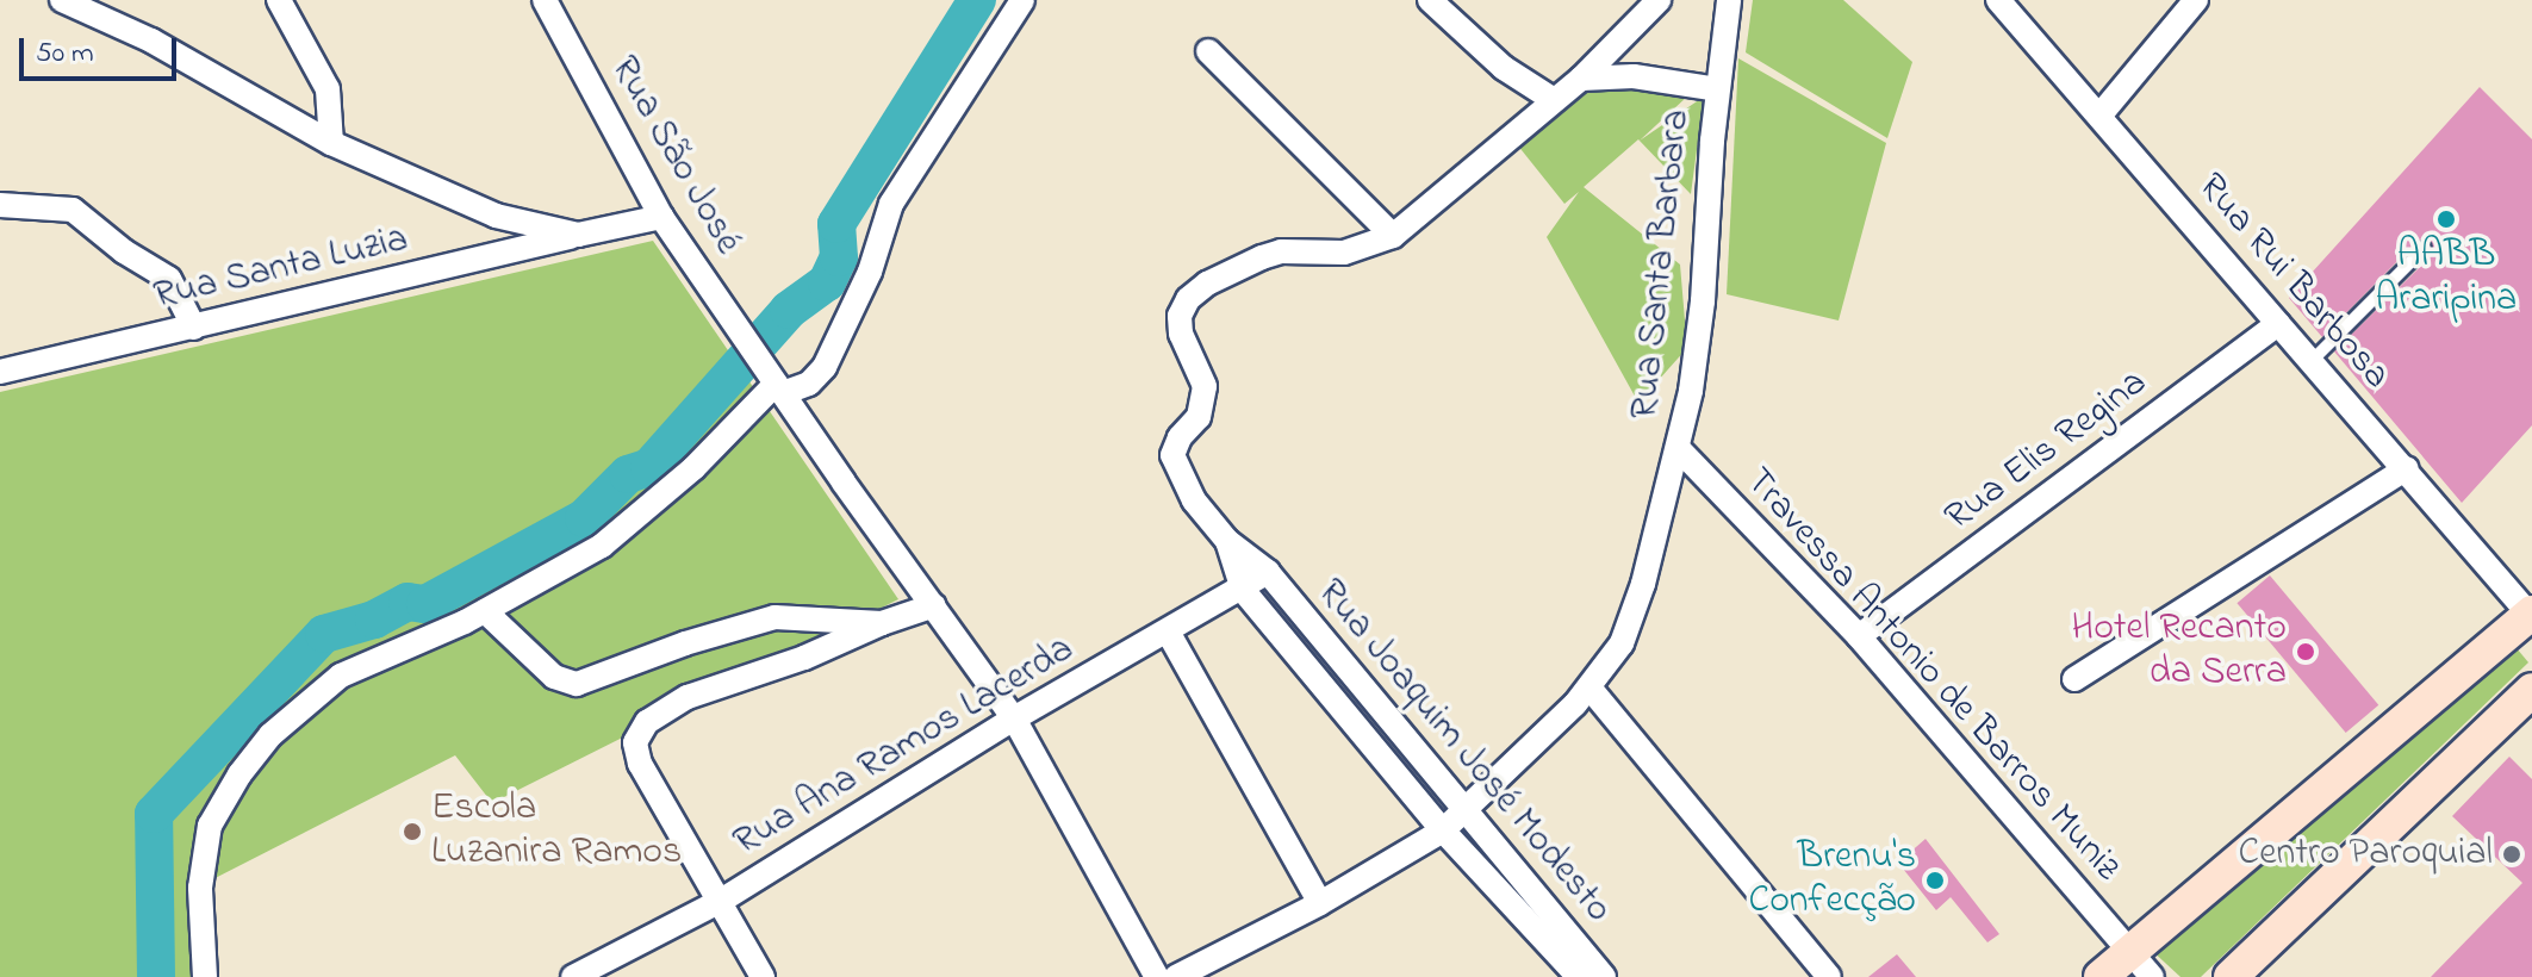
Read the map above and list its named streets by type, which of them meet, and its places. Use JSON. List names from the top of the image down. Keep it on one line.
{"streets":{"street":["Rua São José","Rua Santa Barbara","Rua Santa Luzia","Rua Rui Barbosa","Rua Elis Regina","Travessa Antonio de Barros Muniz","Rua Ana Ramos Lacerda","Rua Joaquim José Modesto"]},"crossings":[["Rua São José","Rua Santa Luzia"],["Rua São José","Rua Ana Ramos Lacerda"],["Rua Santa Barbara","Travessa Antonio de Barros Muniz"],["Rua Santa Barbara","Rua Joaquim José Modesto"],["Rua Rui Barbosa","Rua Elis Regina"],["Rua Elis Regina","Travessa Antonio de Barros Muniz"],["Rua Ana Ramos Lacerda","Rua Joaquim José Modesto"]],"places":["AABB Araripina","Hotel Recanto da Serra","Escola Luzanira Ramos","Centro Paroquial","Brenu's Confecção"],"scale_bar":"50 m"}
